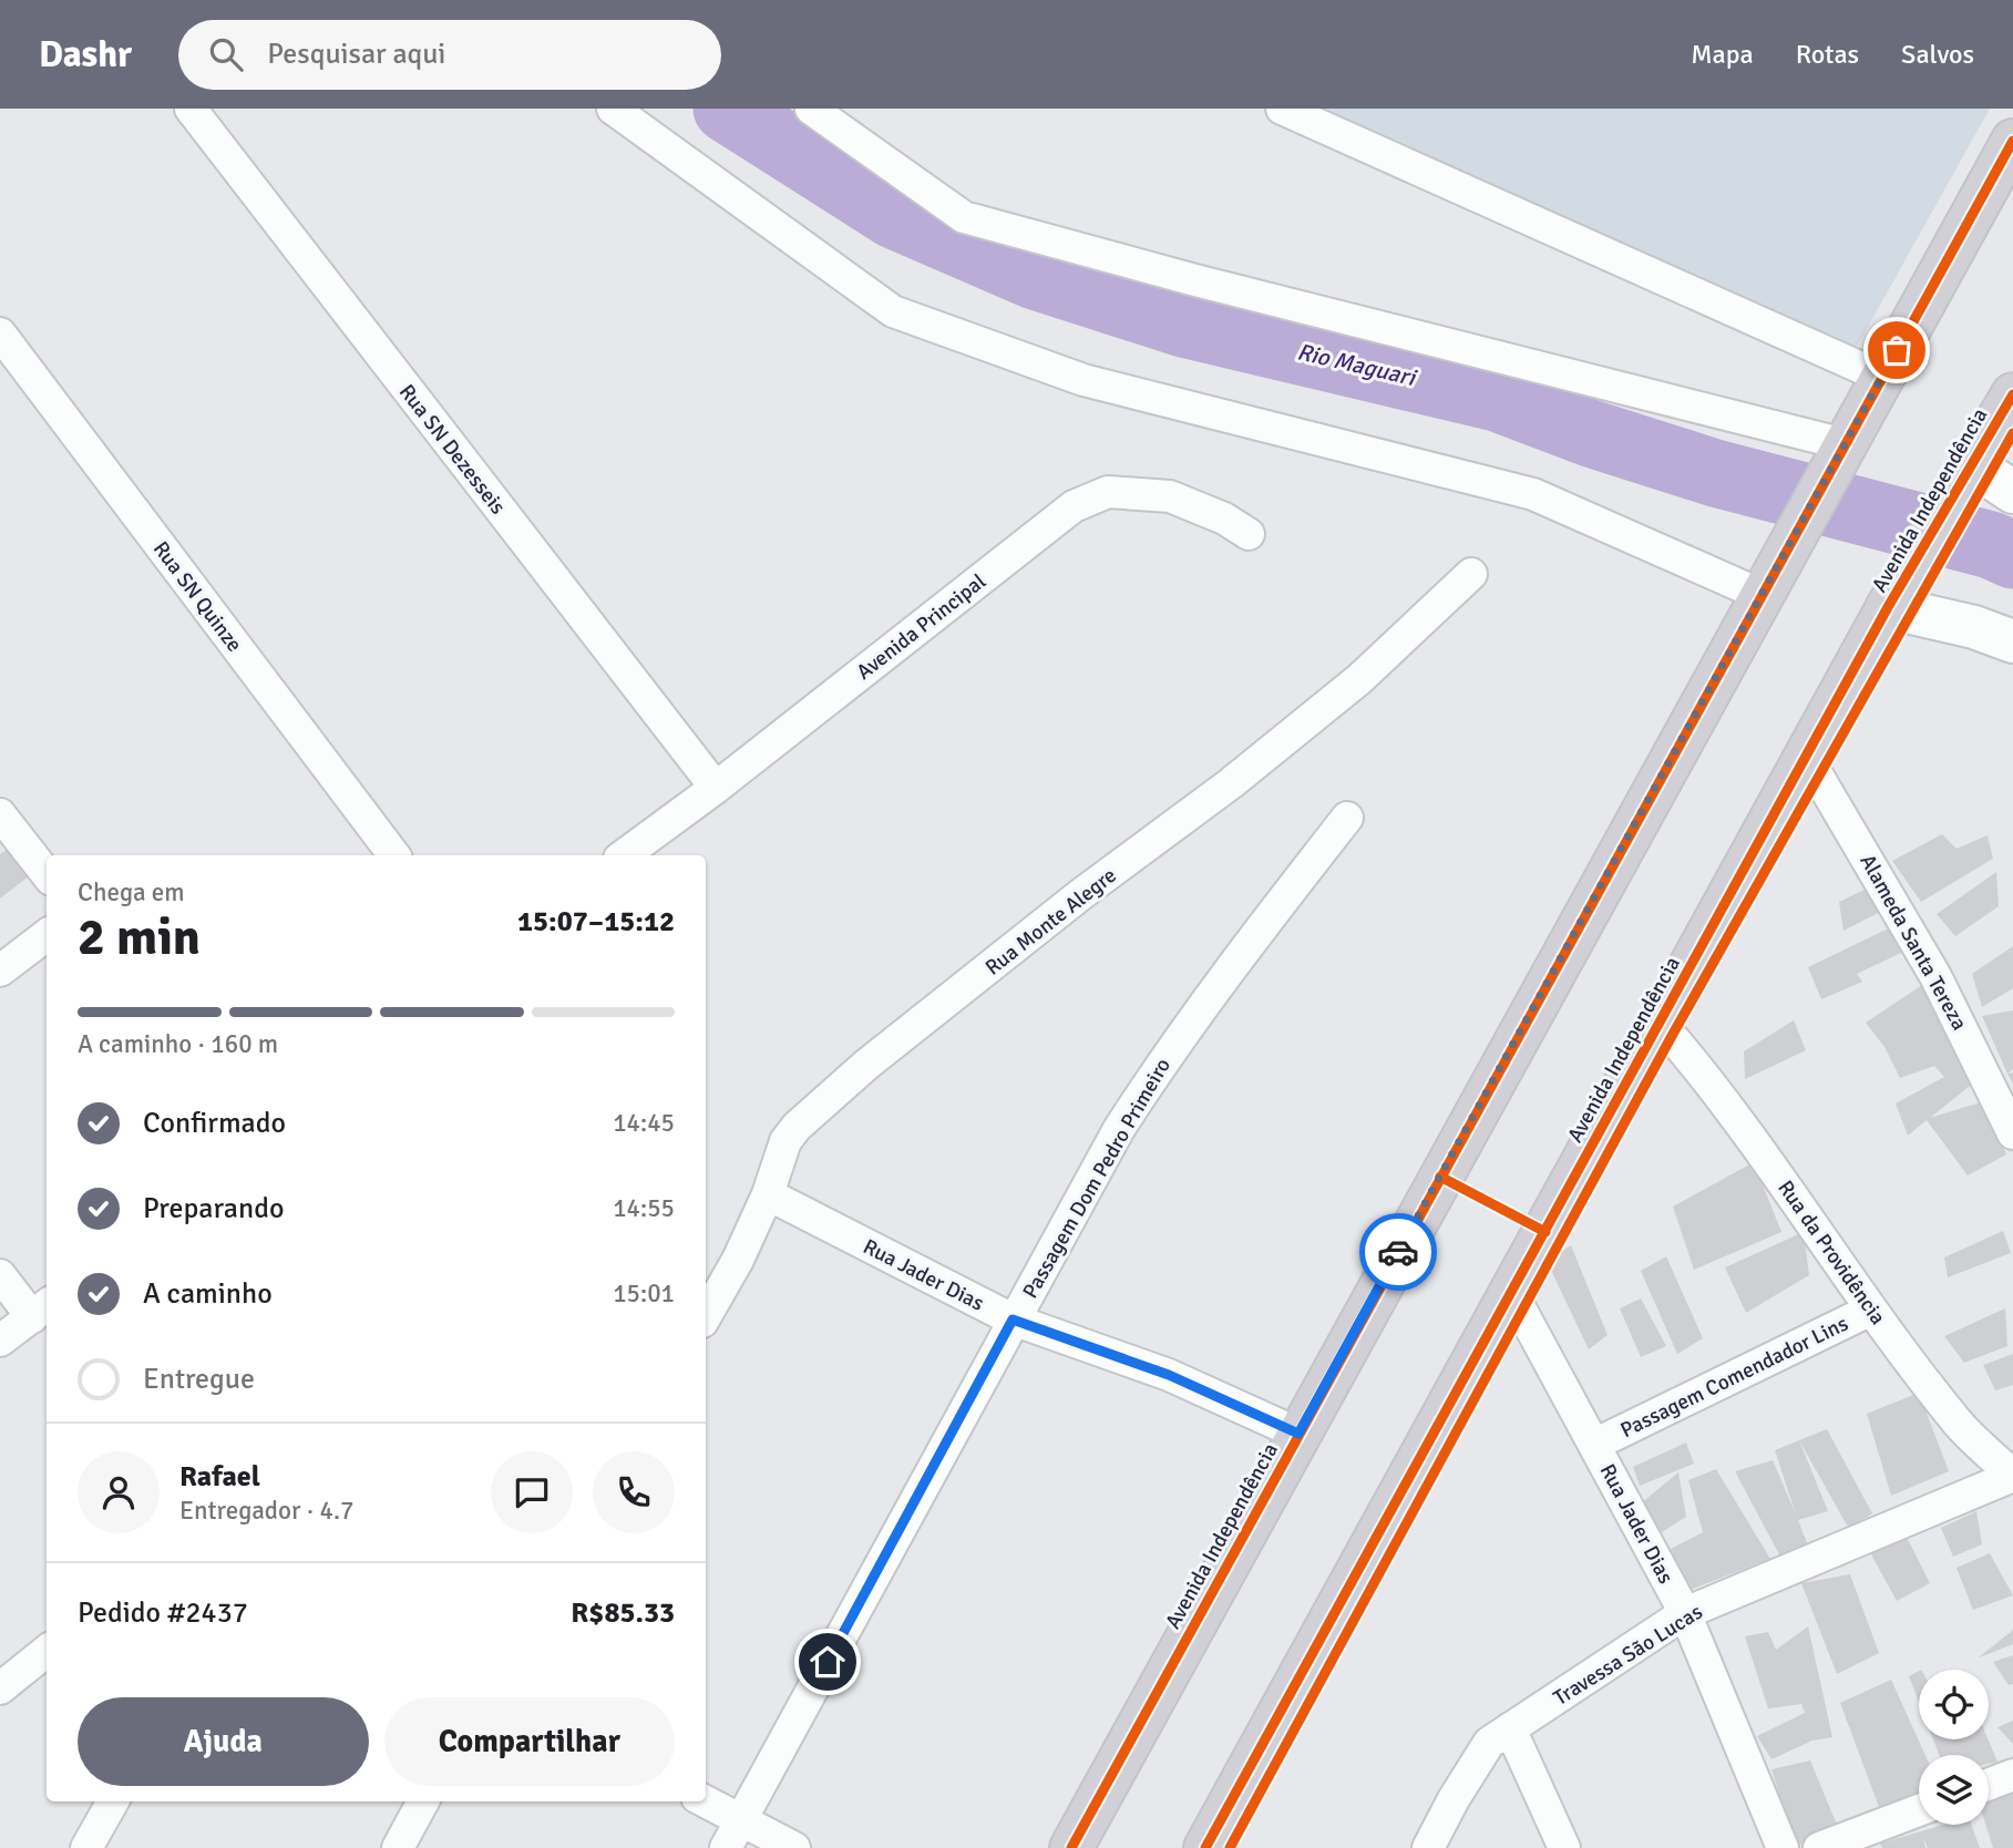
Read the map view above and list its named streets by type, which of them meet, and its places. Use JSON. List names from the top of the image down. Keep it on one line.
{"streets":{"main road":["Avenida Independência"],"street":["Rua SN Dezesseis","Rua SN Quinze","Avenida Principal","Rua Monte Alegre","Alameda Santa Tereza","Passagem Dom Pedro Primeiro","Rua da Providência","Rua Jader Dias","Passagem Comendador Lins","Travessa São Lucas"]},"crossings":[["Rua SN Dezesseis","Avenida Principal"],["Avenida Independência","Alameda Santa Tereza"],["Avenida Independência","Rua da Providência"],["Avenida Independência","Rua Jader Dias"],["Rua Monte Alegre","Rua Jader Dias"],["Passagem Dom Pedro Primeiro","Rua Jader Dias"],["Rua da Providência","Passagem Comendador Lins"],["Rua da Providência","Travessa São Lucas"],["Rua Jader Dias","Passagem Comendador Lins"],["Rua Jader Dias","Travessa São Lucas"]],"water":["Rio Maguari"],"page":{"header":"Dashr","search":"Pesquisar aqui","nav":["Mapa","Rotas","Salvos"],"heading":["2 min","Chega em","15:07–15:12"],"panel":["Rafael","Entregador · 4.7","Pedido #2437","R$85.33"],"bar":"A caminho · 160 m","list":[["Confirmado","14:45"],["Preparando","14:55"],["A caminho","15:01"],"Entregue"],"buttons":["Ajuda","Compartilhar"]}}
